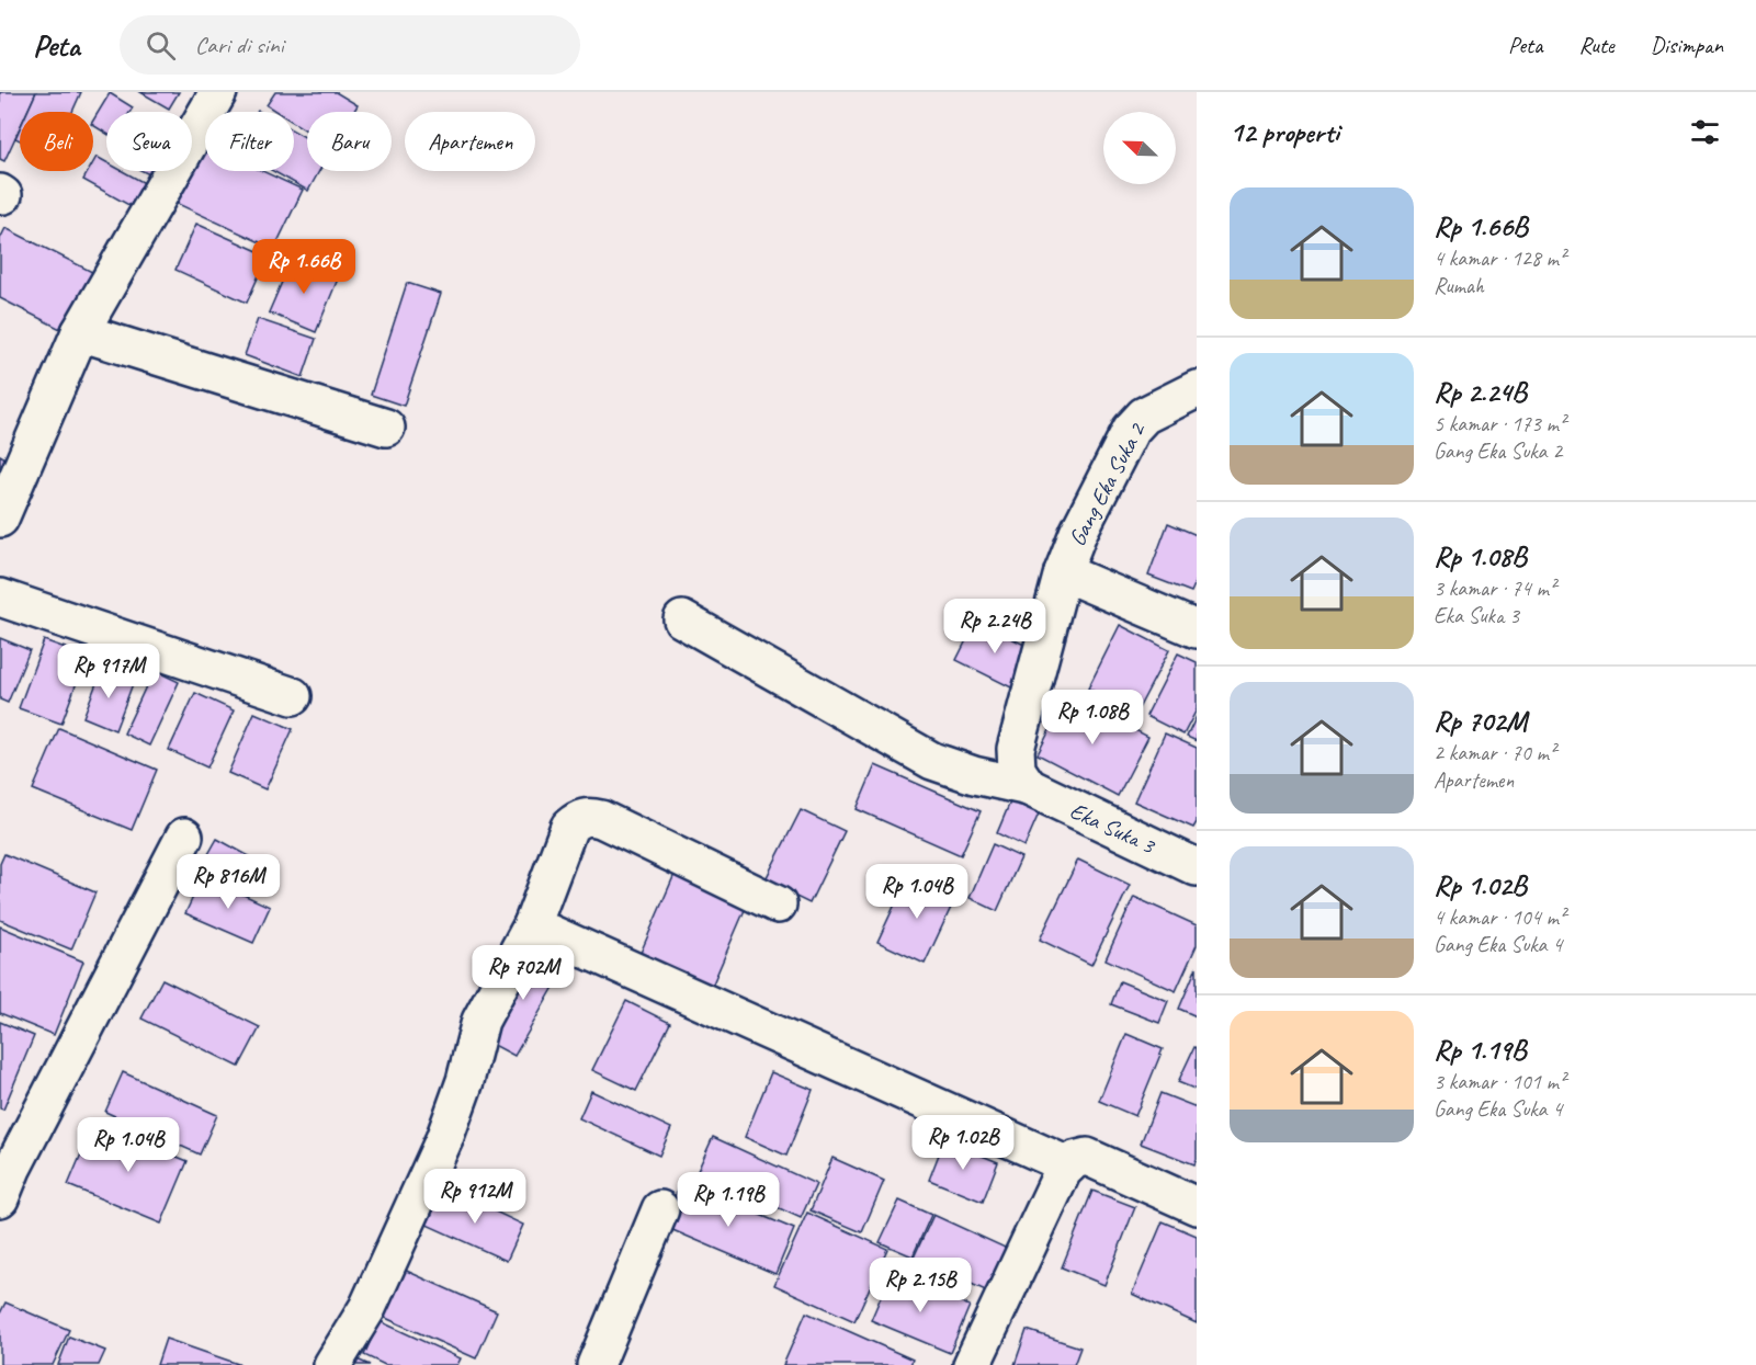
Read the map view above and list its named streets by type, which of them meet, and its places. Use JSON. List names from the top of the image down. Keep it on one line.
{"streets":{"street":["Gang Eka Suka 2","Eka Suka 3"]},"crossings":[["Gang Eka Suka 2","Eka Suka 3"]],"north":"top left","page":{"header":"Peta","search":"Cari di sini","nav":["Peta","Rute","Disimpan"],"heading":"12 properti","chip":["Beli","Sewa","Filter","Baru","Apartemen"],"list":[{"name":"Rp 1.66B","note":"4 kamar · 128 m² · Rumah"},{"name":"Rp 2.24B","note":"5 kamar · 173 m² · Gang Eka Suka 2"},{"name":"Rp 1.08B","note":"3 kamar · 74 m² · Eka Suka 3"},{"name":"Rp 702M","note":"2 kamar · 70 m² · Apartemen"},{"name":"Rp 1.02B","note":"4 kamar · 104 m² · Gang Eka Suka 4"},{"name":"Rp 1.19B","note":"3 kamar · 101 m² · Gang Eka Suka 4"}],"price":["Rp 1.66B","Rp 2.24B","Rp 917M","Rp 1.08B","Rp 816M","Rp 1.04B","Rp 702M","Rp 1.02B","Rp 1.04B","Rp 912M","Rp 1.19B","Rp 2.15B"]}}
